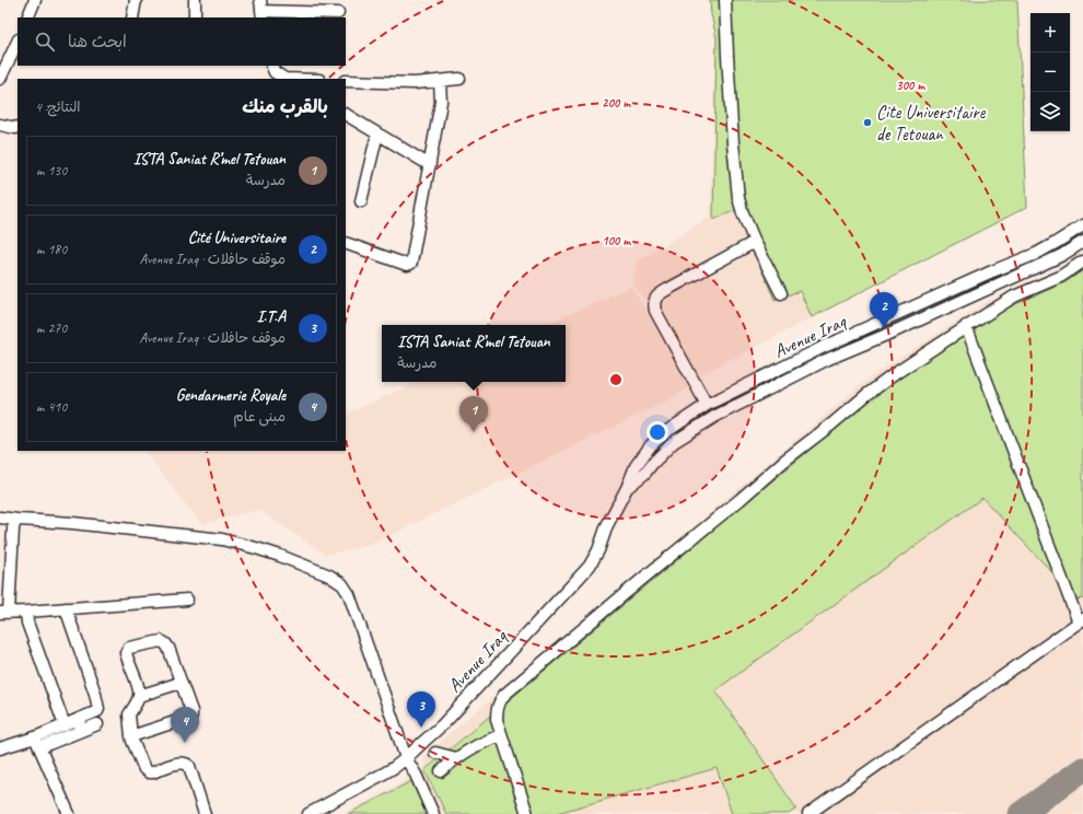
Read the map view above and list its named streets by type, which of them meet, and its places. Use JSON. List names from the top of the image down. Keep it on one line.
{"streets":{"street":["Avenue Iraq"]},"places":["Cite Universitaire de Tetouan"],"page":{"map_buttons":["+","−"],"search":"ابحث هنا","heading":["بالقرب منك","النتائج: 4"],"list":[{"mark":"1","name":"ISTA Saniat R’mel Tetouan","note":"مدرسة","value":"130 m"},{"mark":"2","name":"Cité Universitaire","note":"موقف حافلات · Avenue Iraq","value":"180 m"},{"mark":"3","name":"I.T.A","note":"موقف حافلات · Avenue Iraq","value":"270 m"},{"mark":"4","name":"Gendarmerie Royale","note":"مبنى عام","value":"410 m"}],"pins":["2","1","3","4"],"popup":["ISTA Saniat R’mel Tetouan","مدرسة"]},"rings":["300 m","200 m","100 m"]}
